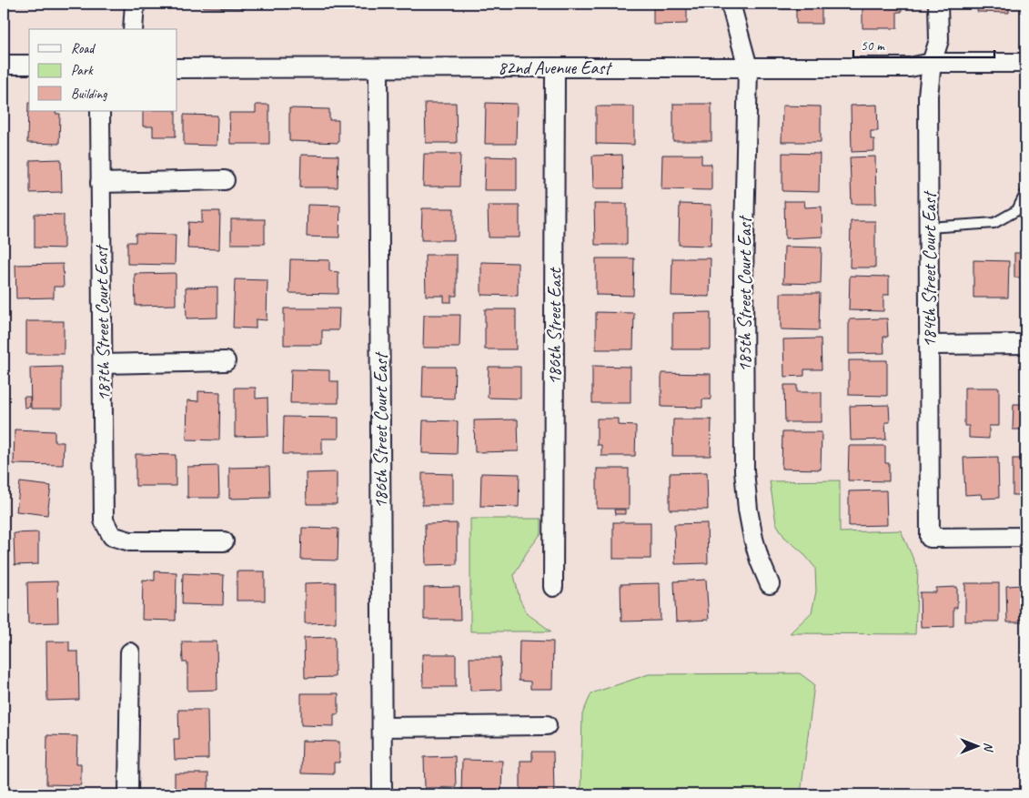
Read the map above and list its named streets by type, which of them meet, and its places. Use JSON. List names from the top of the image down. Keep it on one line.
{"streets":{"street":["82nd Avenue East","184th Street Court East","185th Street Court East","187th Street Court East","186th Street East","186th Street Court East"]},"crossings":[["82nd Avenue East","184th Street Court East"],["82nd Avenue East","185th Street Court East"],["82nd Avenue East","186th Street East"],["82nd Avenue East","186th Street Court East"]],"legend":["Road","Park","Building"],"scale_bar":"50 m","north":"right"}
